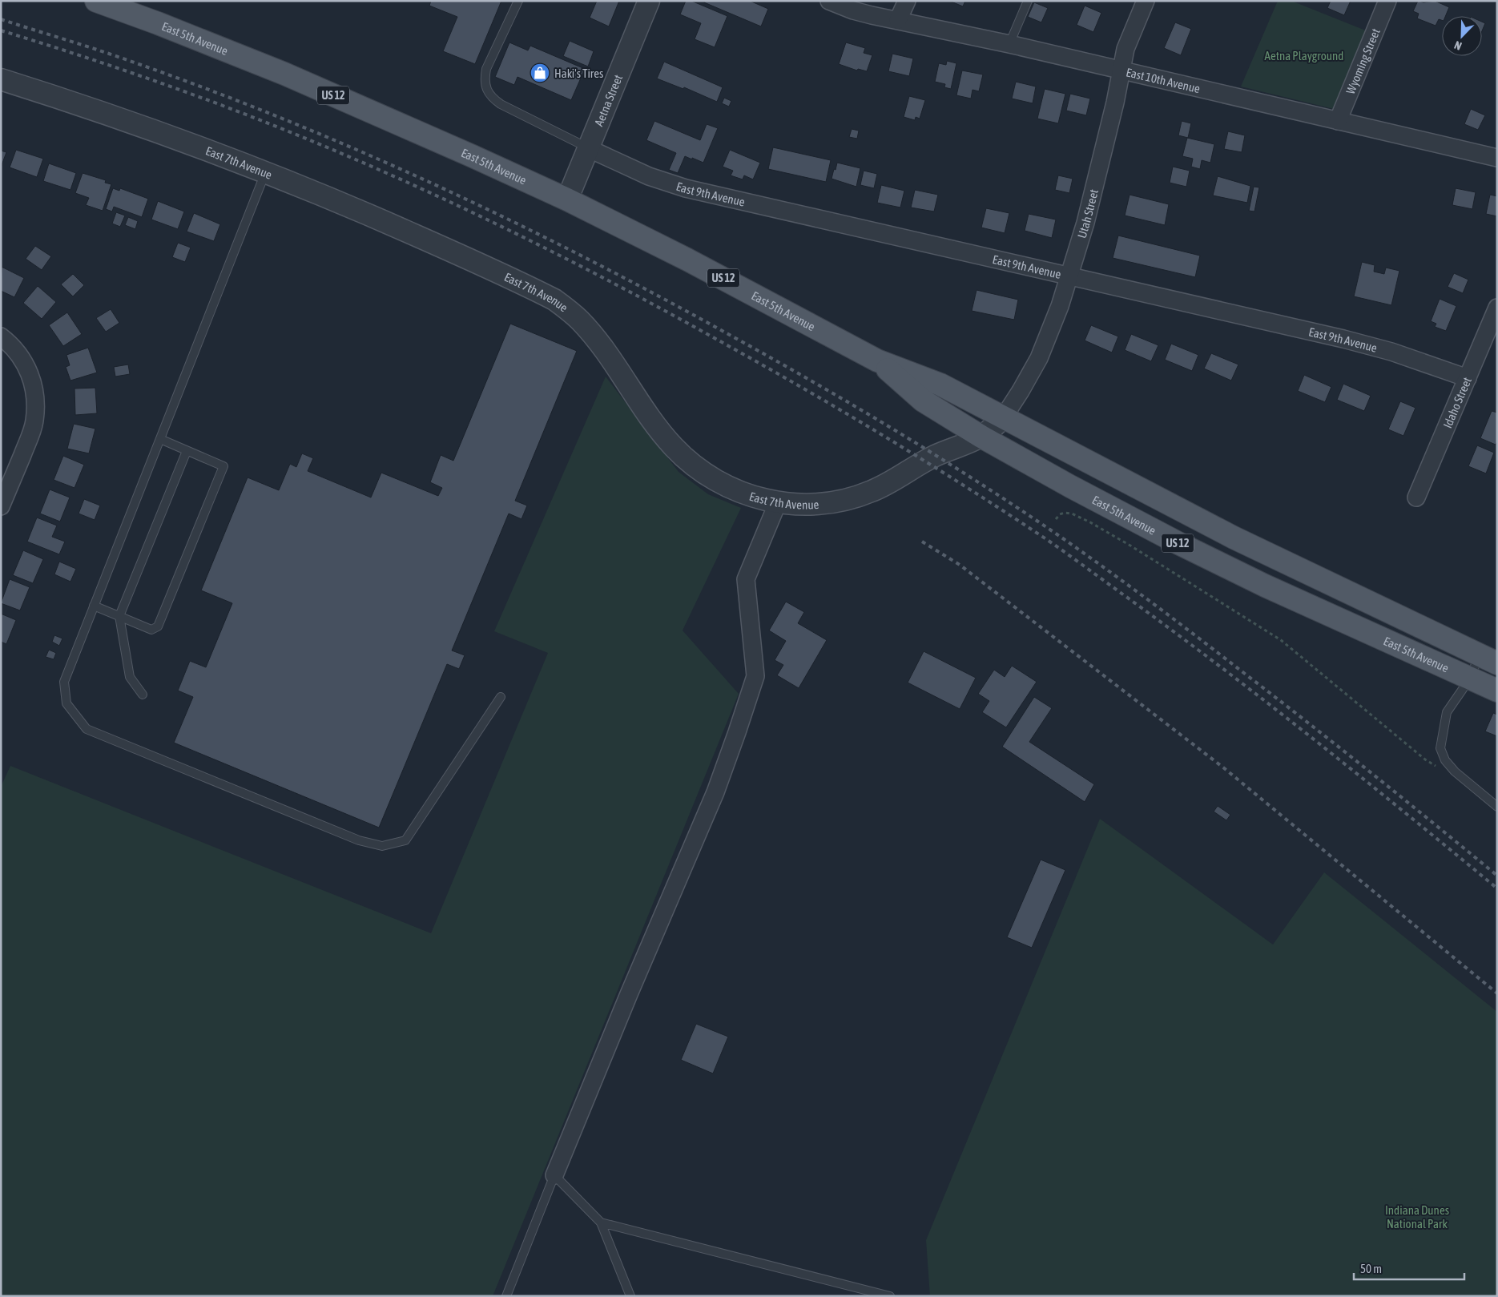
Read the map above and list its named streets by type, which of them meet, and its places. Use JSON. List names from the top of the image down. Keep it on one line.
{"streets":{"main road":["East 5th Avenue","US 12"],"street":["Wyoming Street","East 10th Avenue","Aetna Street","East 7th Avenue","East 9th Avenue","Utah Street","Idaho Street"]},"crossings":[["East 5th Avenue","Aetna Street"],["East 5th Avenue","East 7th Avenue"],["East 5th Avenue","Utah Street"],["Wyoming Street","East 10th Avenue"],["East 10th Avenue","Utah Street"],["Aetna Street","East 9th Avenue"],["East 7th Avenue","Utah Street"],["East 9th Avenue","Utah Street"],["East 9th Avenue","Idaho Street"]],"parks":["Aetna Playground","Indiana Dunes National Park"],"places":{"shop":["Haki's Tires"]},"scale_bar":"50 m","north":"bottom left"}
